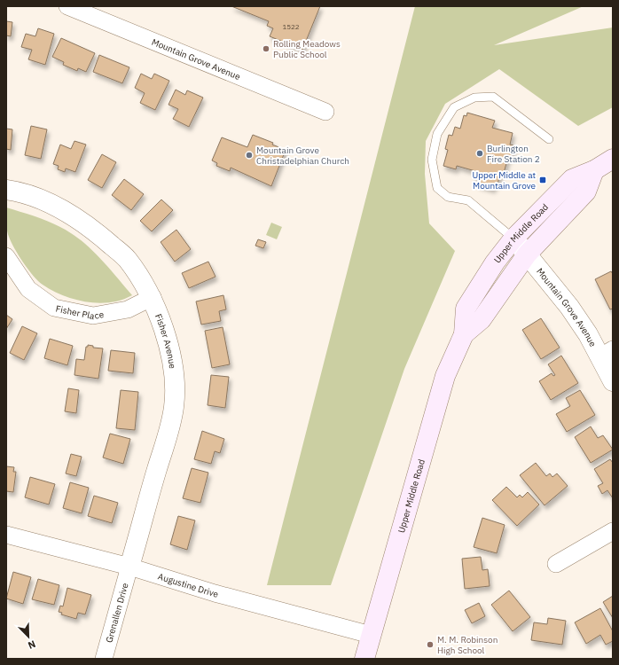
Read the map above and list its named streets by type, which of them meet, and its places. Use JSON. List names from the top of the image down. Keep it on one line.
{"streets":{"main road":["Upper Middle Road"],"street":["Mountain Grove Avenue","Fisher Place","Fisher Avenue","Augustine Drive","Grenallen Drive"]},"crossings":[["Mountain Grove Avenue","Upper Middle Road"],["Upper Middle Road","Augustine Drive"],["Fisher Place","Fisher Avenue"],["Fisher Avenue","Augustine Drive"],["Fisher Avenue","Grenallen Drive"],["Augustine Drive","Grenallen Drive"]],"places":{"other":["Rolling Meadows Public School","Burlington Fire Station 2","Mountain Grove Christadelphian Church","M. M. Robinson High School"],"transit":["Upper Middle at Mountain Grove"]},"house_numbers":["1522"],"north":"bottom right"}
